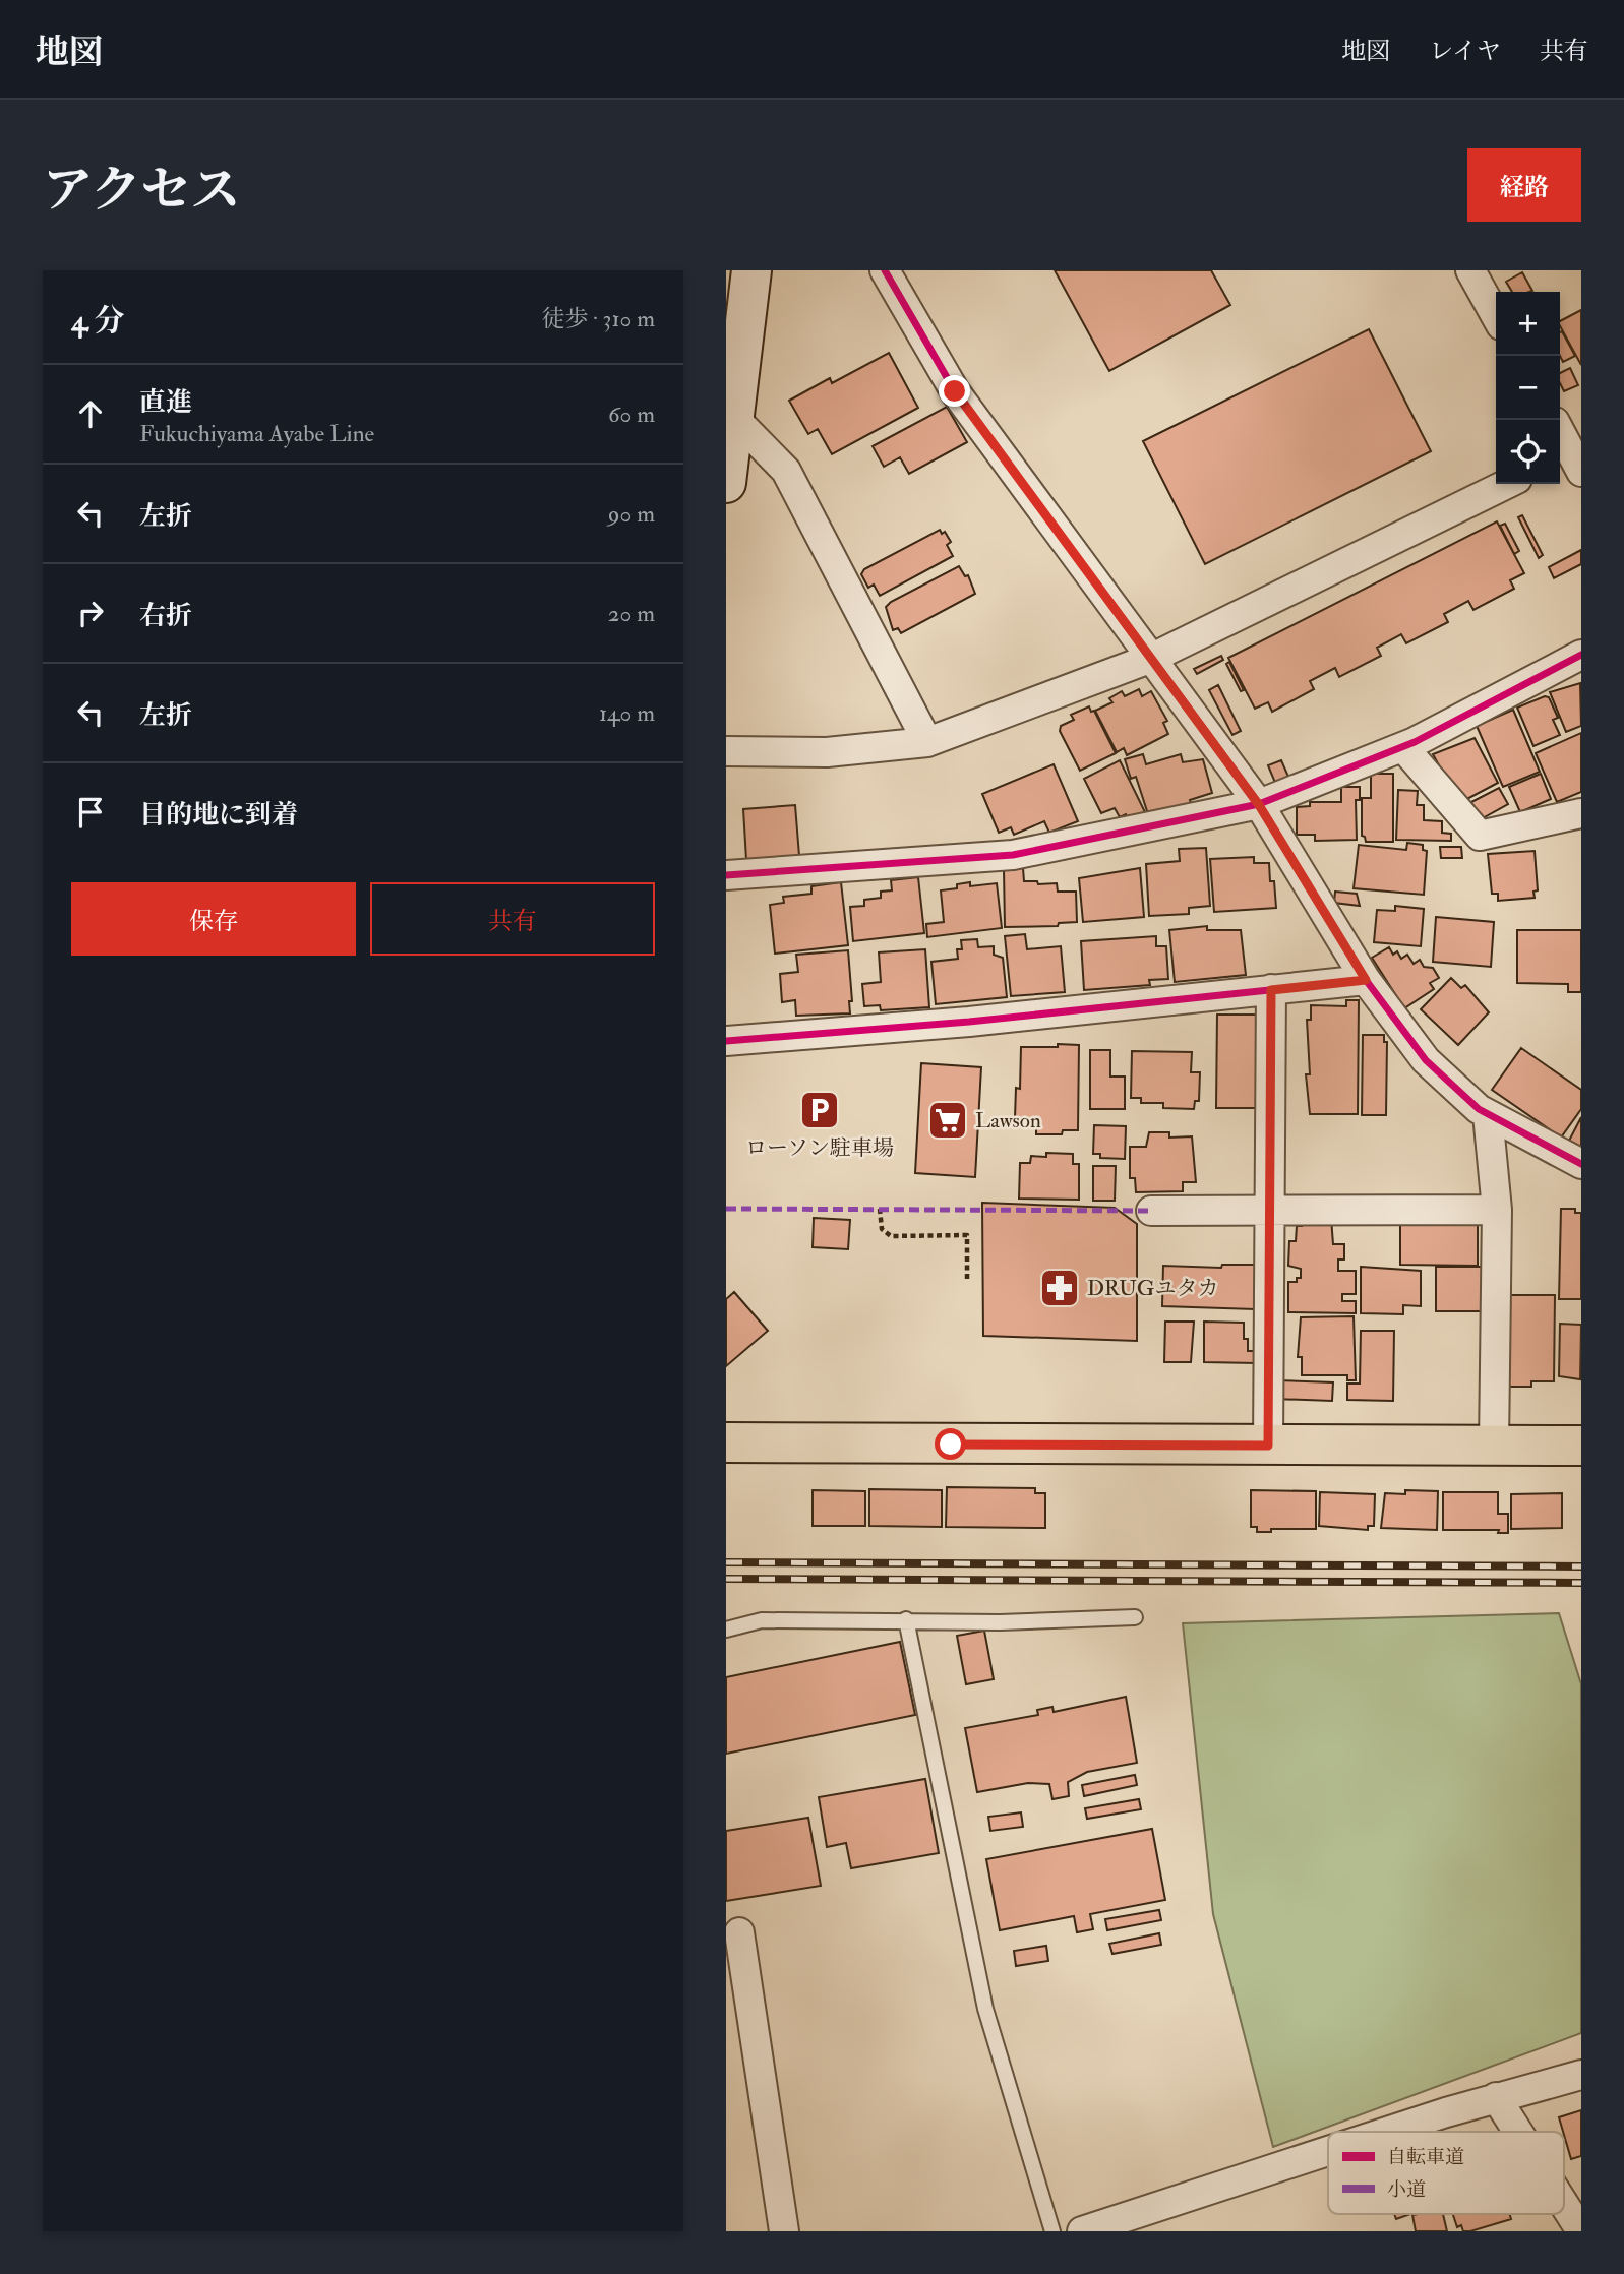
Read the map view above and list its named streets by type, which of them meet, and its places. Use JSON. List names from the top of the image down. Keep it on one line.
{"places":{"parking":["ローソン駐車場"],"supermarket":["Lawson"],"pharmacy":["DRUGユタカ"]},"legend":["自転車道","小道"],"page":{"header":"地図","nav":["地図","レイヤ","共有"],"buttons":["経路",["保存","共有"]],"title":"アクセス","heading":["4 分","徒歩 · 310 m"],"map_buttons":["+","−"],"list":[["直進","Fukuchiyama Ayabe Line","60 m"],["左折","90 m"],["右折","20 m"],["左折","140 m"],"目的地に到着"]}}
